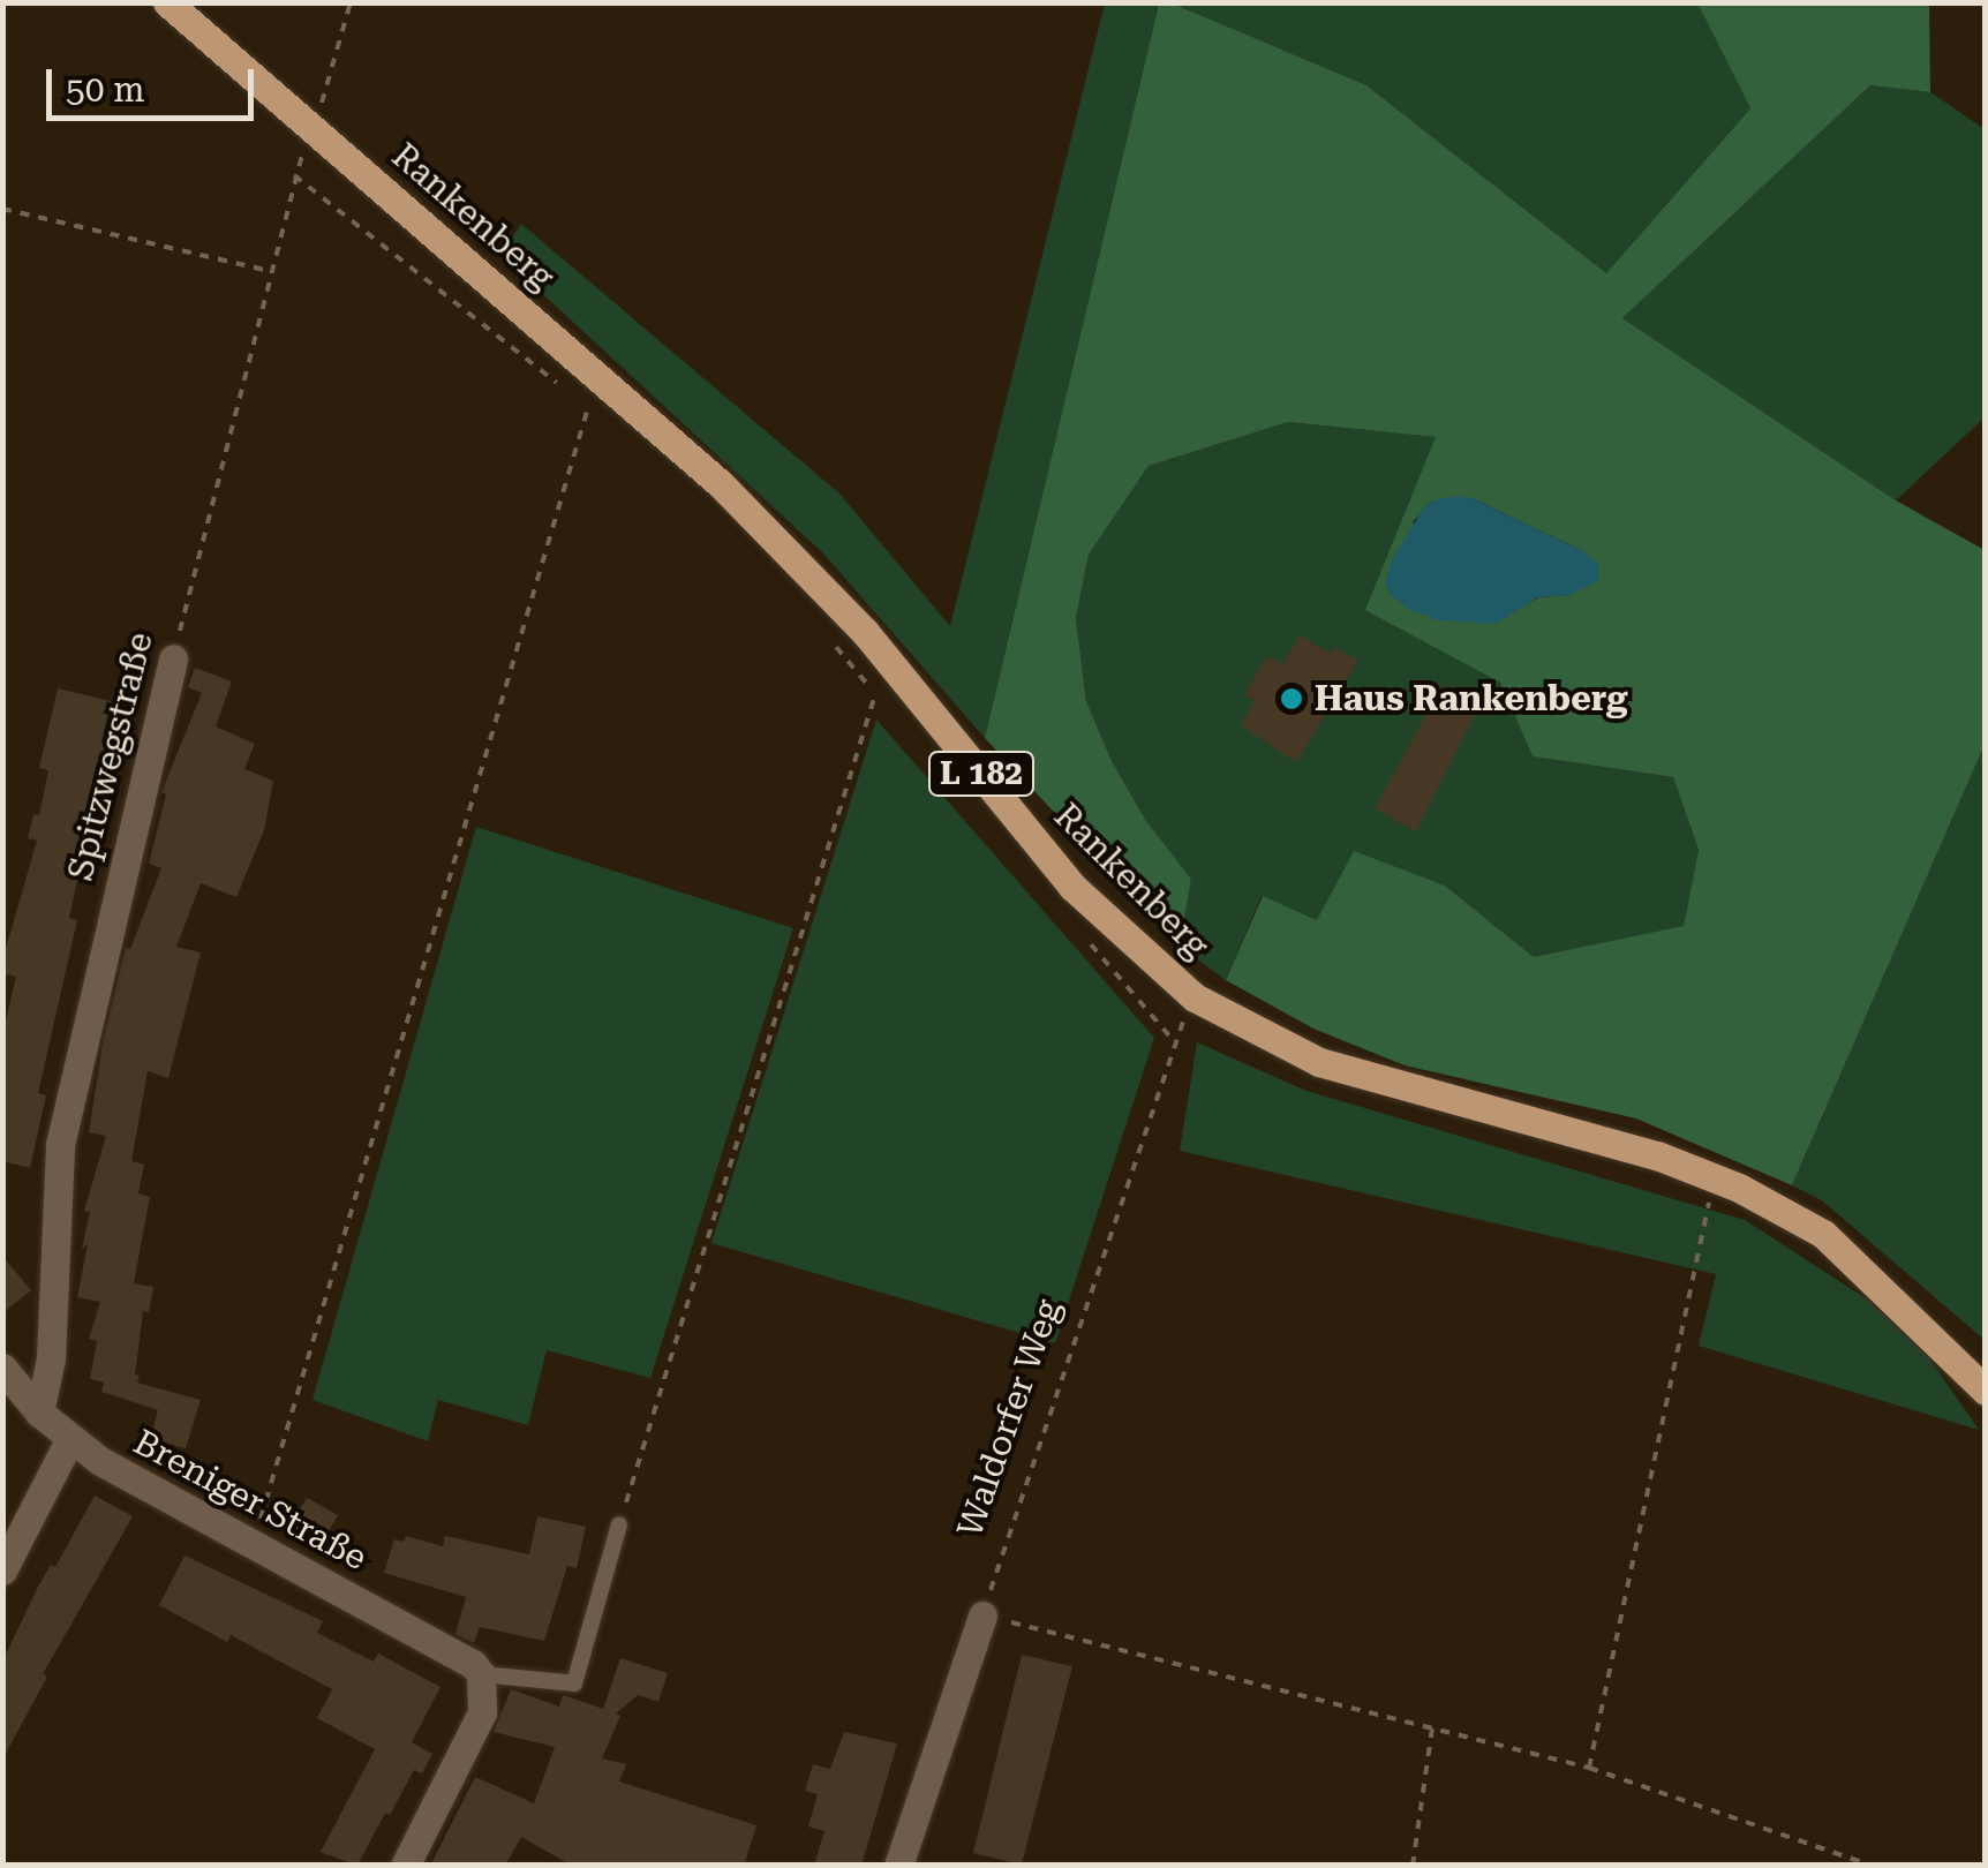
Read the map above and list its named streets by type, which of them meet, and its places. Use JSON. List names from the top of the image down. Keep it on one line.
{"streets":{"main road":["Rankenberg","L 182"],"street":["Spitzwegstraße","Breniger Straße"],"path":["Waldorfer Weg"]},"crossings":[["Rankenberg","Spitzwegstraße"],["Rankenberg","Waldorfer Weg"],["Spitzwegstraße","Breniger Straße"]],"places":["Haus Rankenberg"],"scale_bar":"50 m"}
